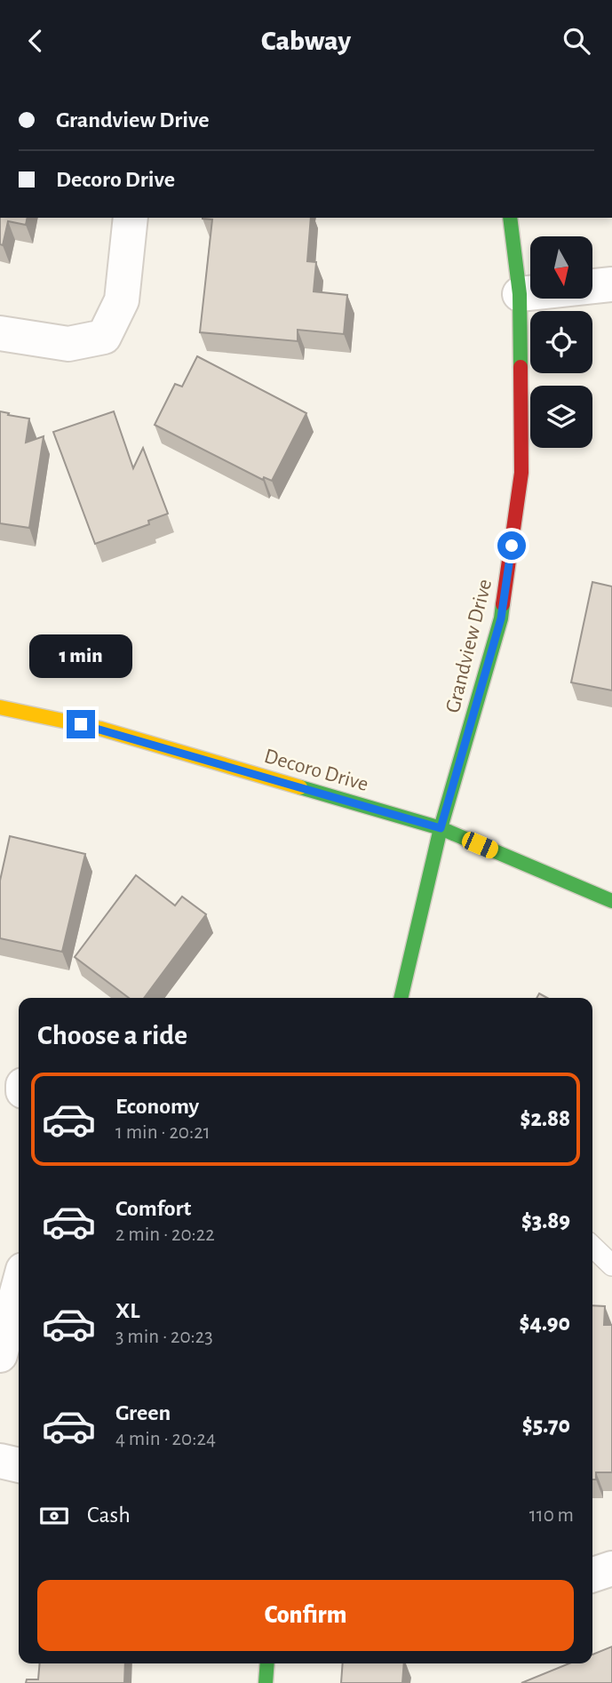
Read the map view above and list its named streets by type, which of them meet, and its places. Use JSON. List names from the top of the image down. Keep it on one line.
{"streets":{"street":["Grandview Drive","Decoro Drive"]},"crossings":[["Grandview Drive","Decoro Drive"]],"north":"bottom","page":{"header":"Cabway","banner":["Grandview Drive","Decoro Drive"],"bubble":"1 min","heading":"Choose a ride","list":[{"name":"Economy","note":"1 min · 20:21","value":"$2.88"},{"name":"Comfort","note":"2 min · 20:22","value":"$3.89"},{"name":"XL","note":"3 min · 20:23","value":"$4.90"},{"name":"Green","note":"4 min · 20:24","value":"$5.70"}],"pay":["Cash","110 m"],"buttons":"Confirm"}}
